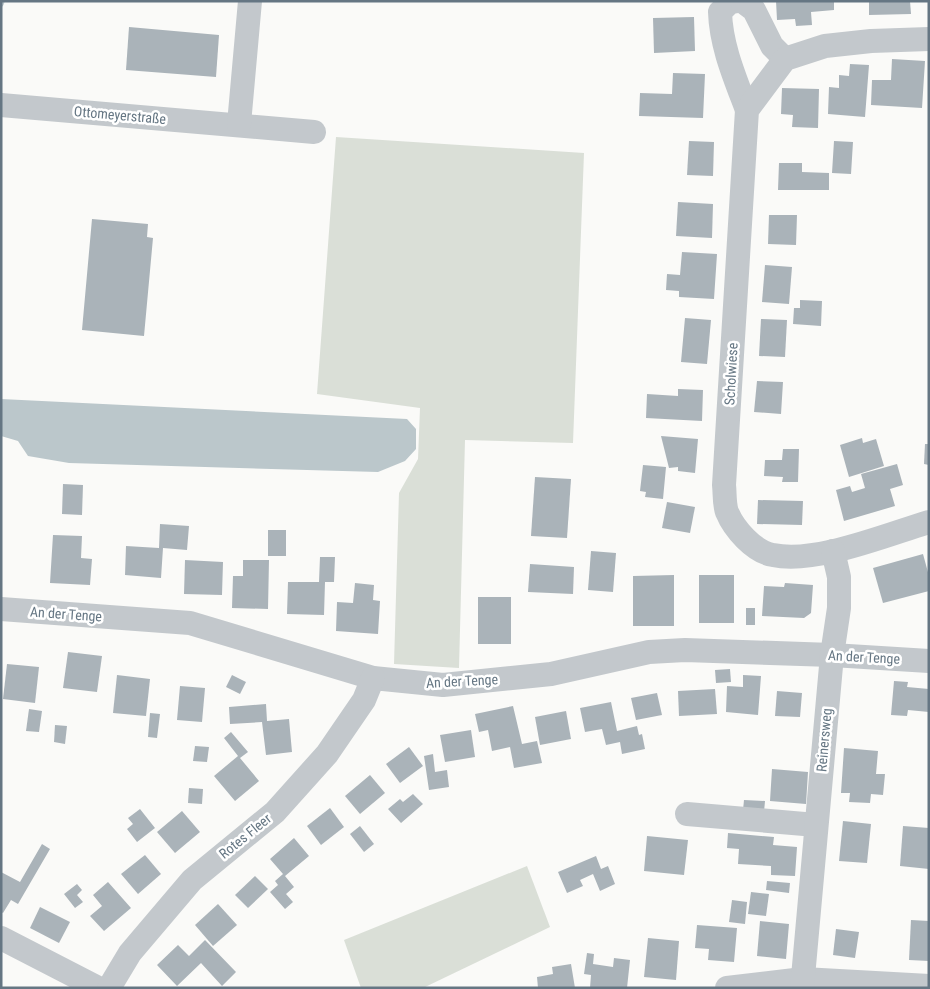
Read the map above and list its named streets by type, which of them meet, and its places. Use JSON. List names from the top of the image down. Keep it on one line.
{"streets":{"street":["Ottomeyerstraße","Scholwiese","An der Tenge","Reinersweg","Rotes Fleer"]},"crossings":[["An der Tenge","Reinersweg"],["An der Tenge","Rotes Fleer"]]}
